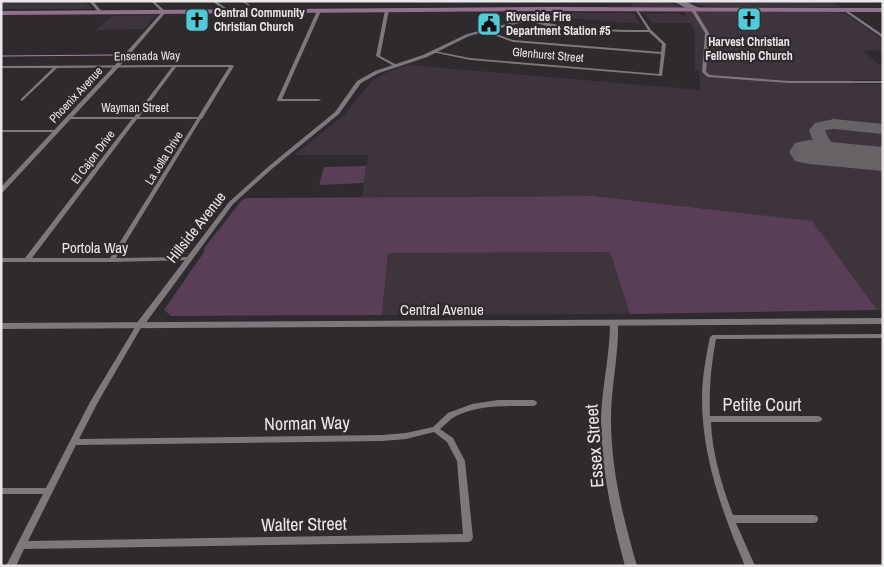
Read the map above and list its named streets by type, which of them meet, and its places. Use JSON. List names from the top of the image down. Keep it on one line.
{"streets":{"main road":["Central Avenue"],"street":["Glenhurst Street","Ensenada Way","Phoenix Avenue","Wayman Street","El Cajon Drive","La Jolla Drive","Hillside Avenue","Portola Way","Petite Court","Norman Way","Essex Street","Walter Street"]},"crossings":[["Glenhurst Street","Hillside Avenue"],["Ensenada Way","Phoenix Avenue"],["Ensenada Way","El Cajon Drive"],["Ensenada Way","La Jolla Drive"],["Phoenix Avenue","Wayman Street"],["Wayman Street","El Cajon Drive"],["Wayman Street","La Jolla Drive"],["El Cajon Drive","Portola Way"],["La Jolla Drive","Portola Way"],["Hillside Avenue","Portola Way"],["Hillside Avenue","Central Avenue"],["Hillside Avenue","Norman Way"],["Hillside Avenue","Walter Street"],["Central Avenue","Essex Street"],["Norman Way","Walter Street"]],"places":{"church":["Harvest Christian Fellowship Church","Central Community Christian Church"],"public building":["Riverside Fire Department Station #5"]}}
